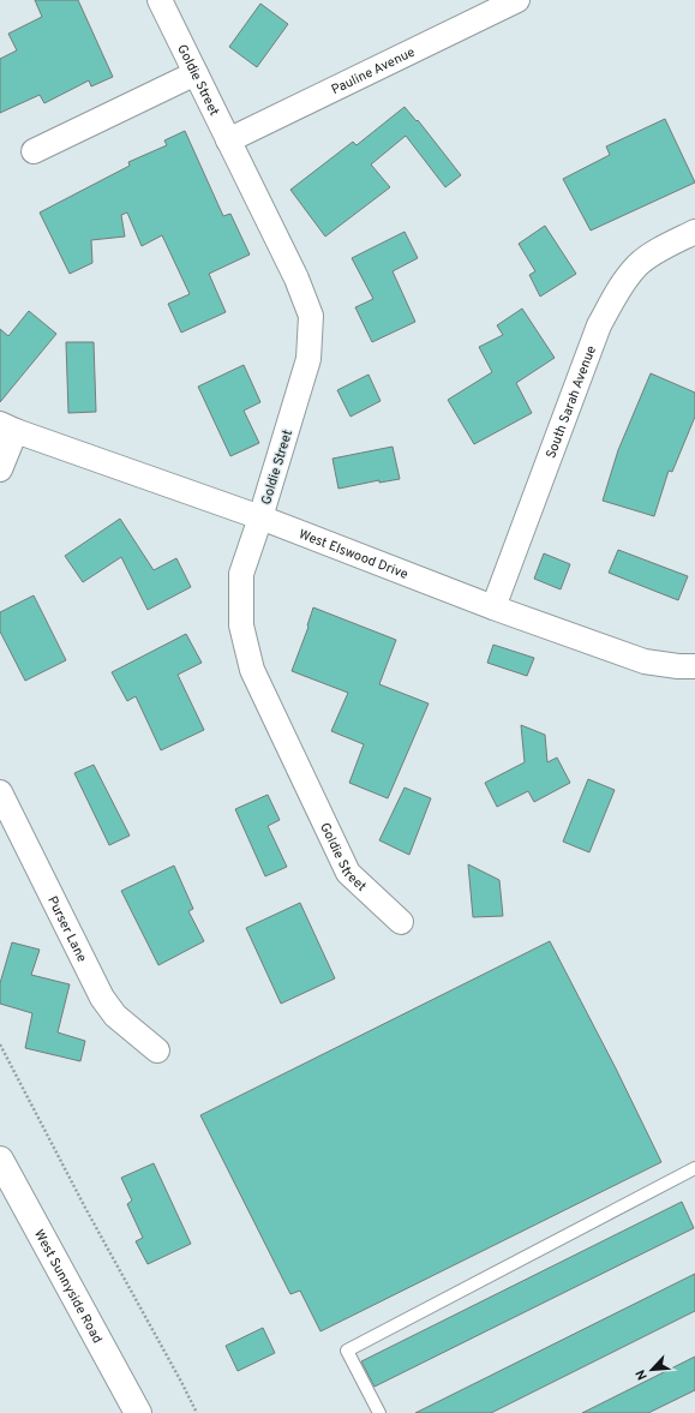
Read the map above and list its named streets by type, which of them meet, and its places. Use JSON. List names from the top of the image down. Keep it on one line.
{"streets":{"main road":["West Sunnyside Road"],"street":["Pauline Avenue","Goldie Street","South Sarah Avenue","West Elswood Drive","Purser Lane"]},"crossings":[["Pauline Avenue","Goldie Street"],["Goldie Street","West Elswood Drive"],["South Sarah Avenue","West Elswood Drive"]],"north":"bottom left"}
